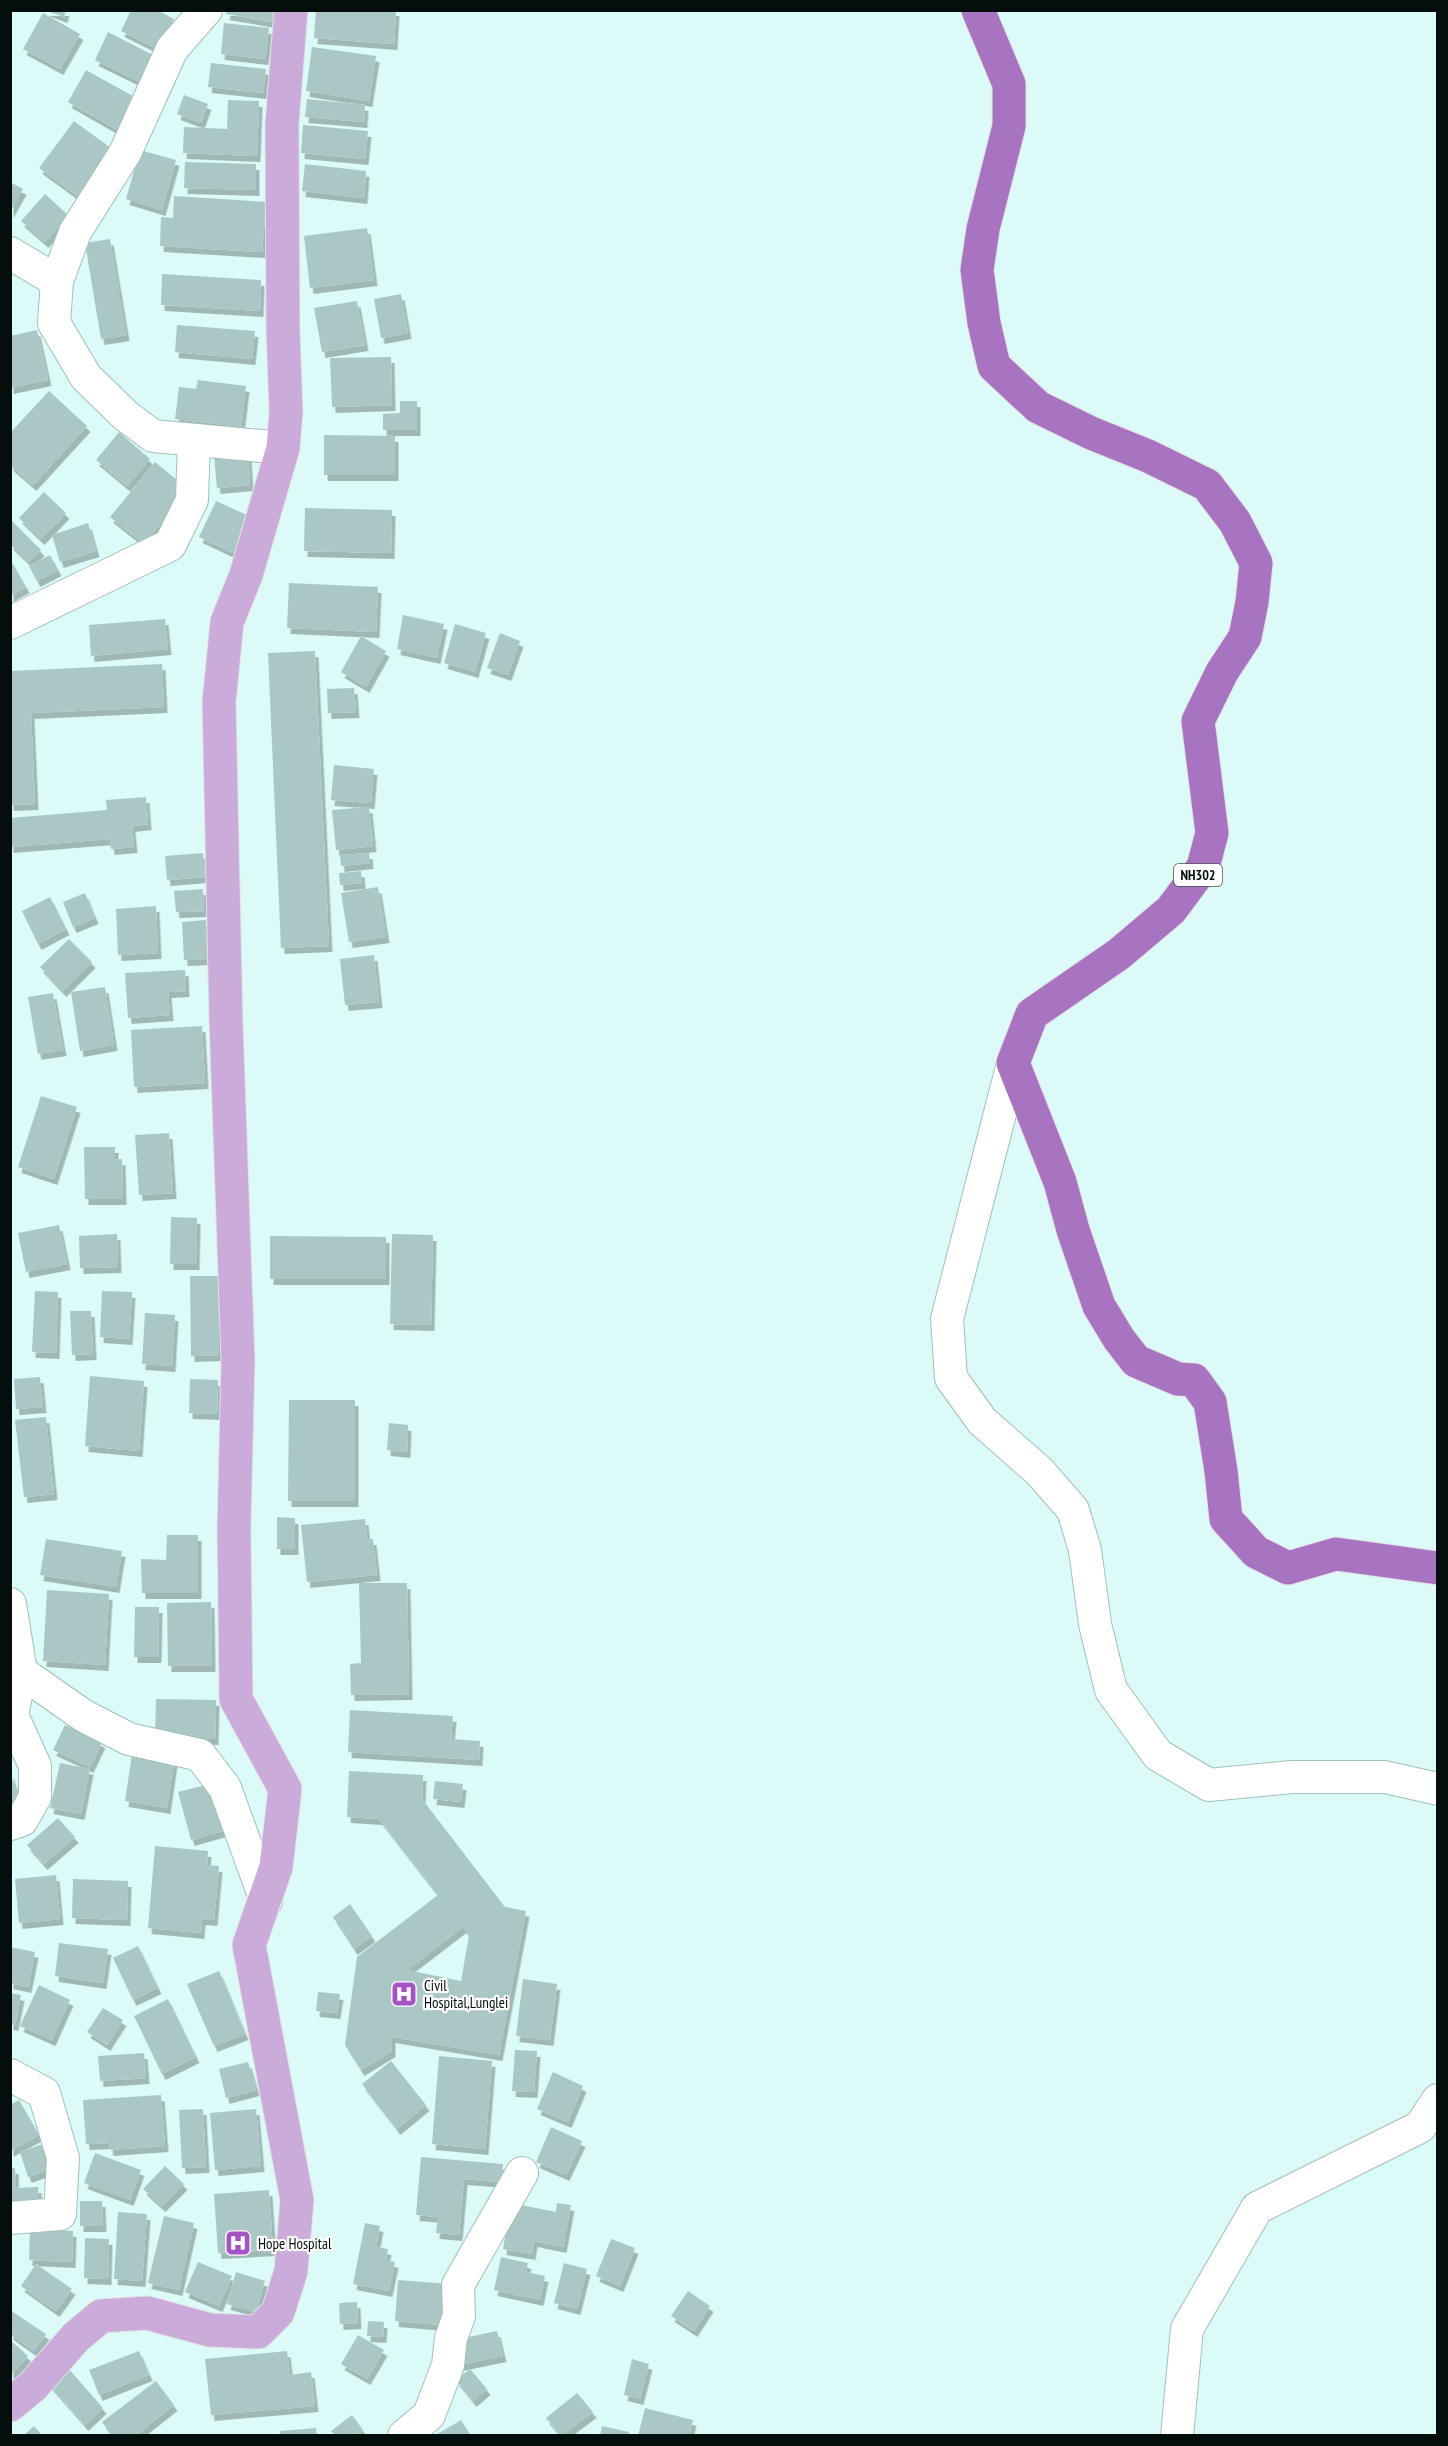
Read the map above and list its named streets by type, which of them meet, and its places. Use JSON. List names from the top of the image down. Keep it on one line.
{"streets":{"highway":["NH302"]},"places":{"hospital":["Civil Hospital,Lunglei","Hope Hospital"]}}
